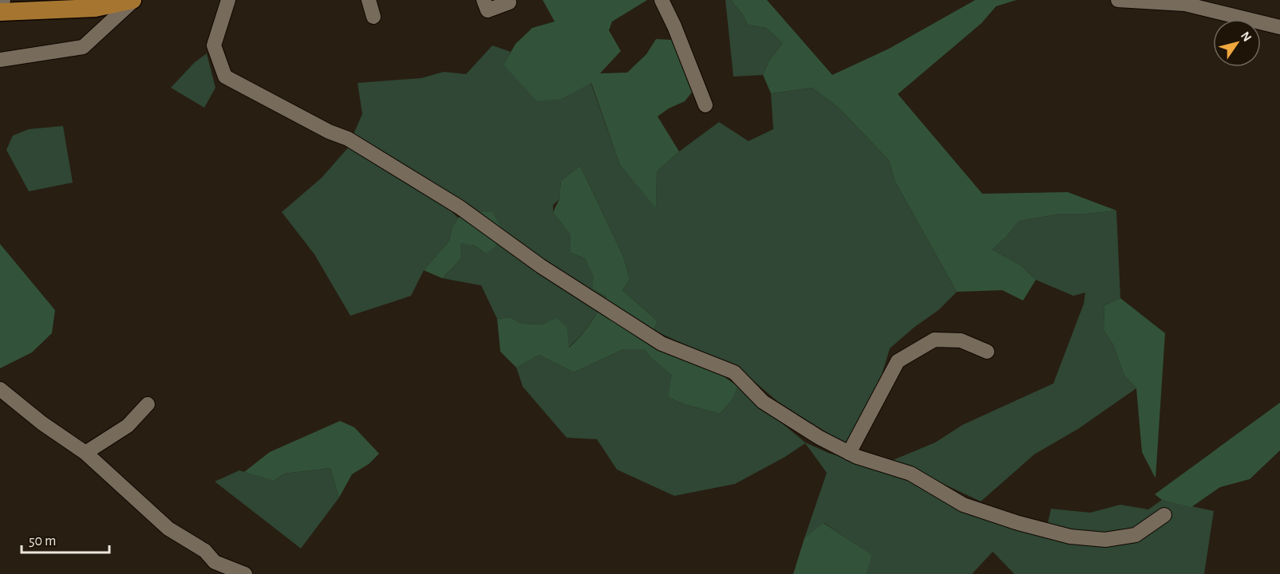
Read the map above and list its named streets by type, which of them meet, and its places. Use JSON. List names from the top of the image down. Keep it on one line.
{"scale_bar":"50 m","north":"top right"}
